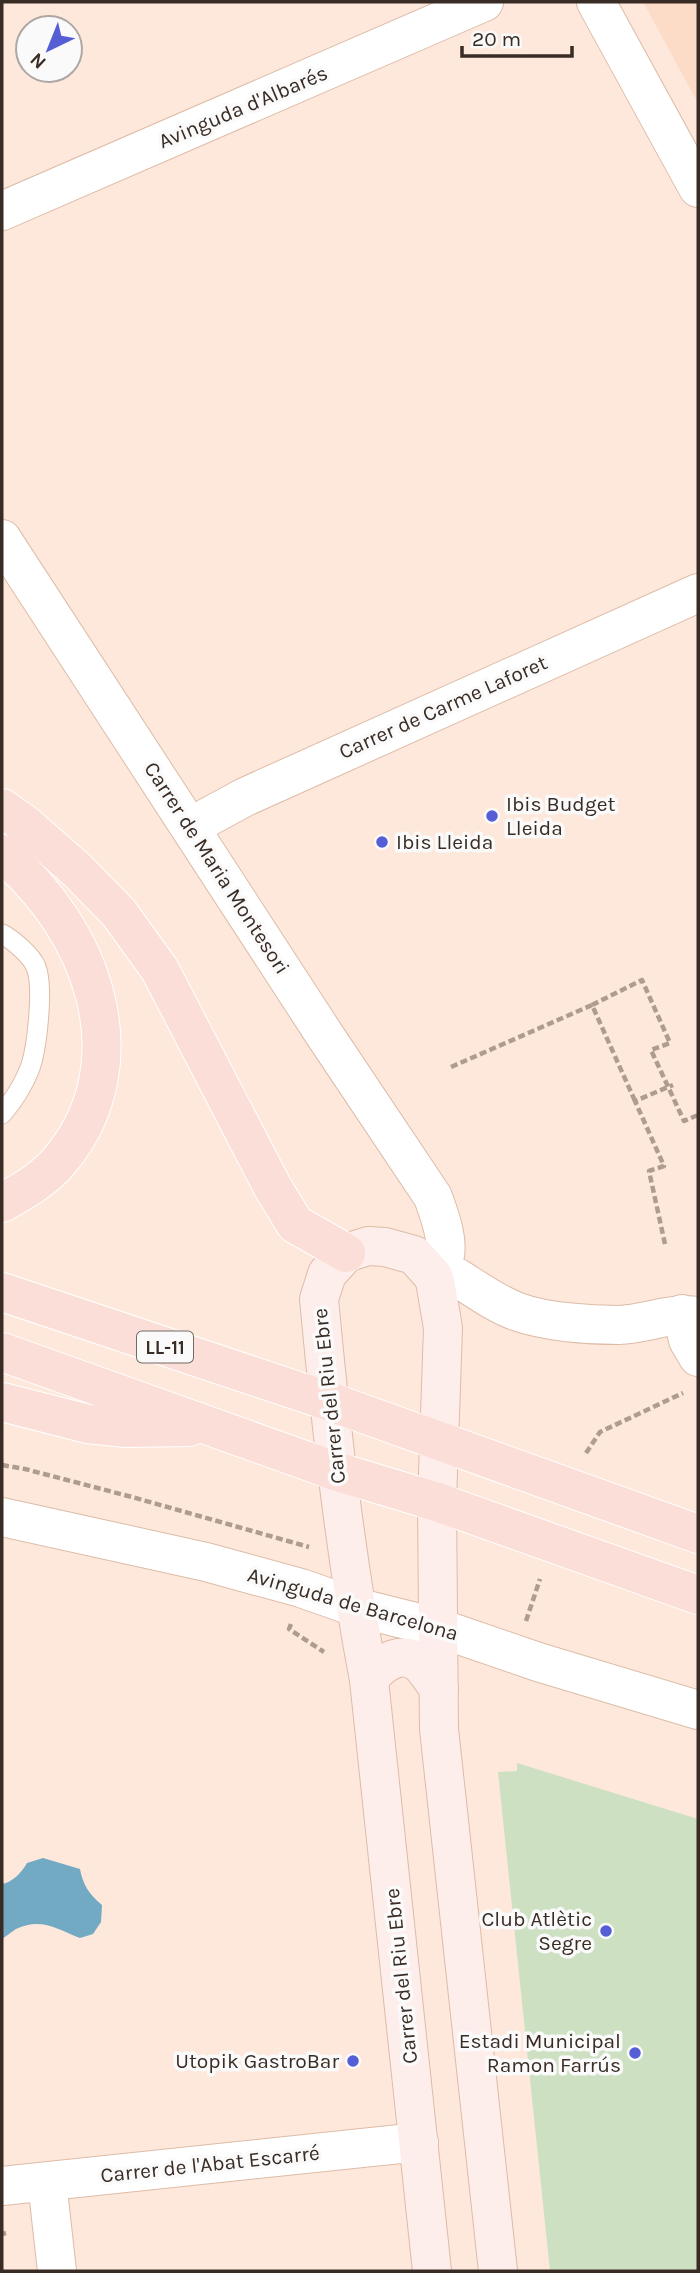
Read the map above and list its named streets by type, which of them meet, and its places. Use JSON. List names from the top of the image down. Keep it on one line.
{"streets":{"main road":["LL-11"],"street":["Avinguda d'Albarés","Carrer de Carme Laforet","Carrer de Maria Montesori","Carrer del Riu Ebre","Avinguda de Barcelona","Carrer de l'Abat Escarré"]},"crossings":[["Carrer de Carme Laforet","Carrer de Maria Montesori"],["LL-11","Carrer del Riu Ebre"],["Carrer del Riu Ebre","Avinguda de Barcelona"],["Carrer del Riu Ebre","Carrer de l'Abat Escarré"]],"places":["Ibis Budget Lleida","Ibis Lleida","Club Atlètic Segre","Estadi Municipal Ramon Farrús","Utopik GastroBar"],"scale_bar":"20 m","north":"bottom left"}
